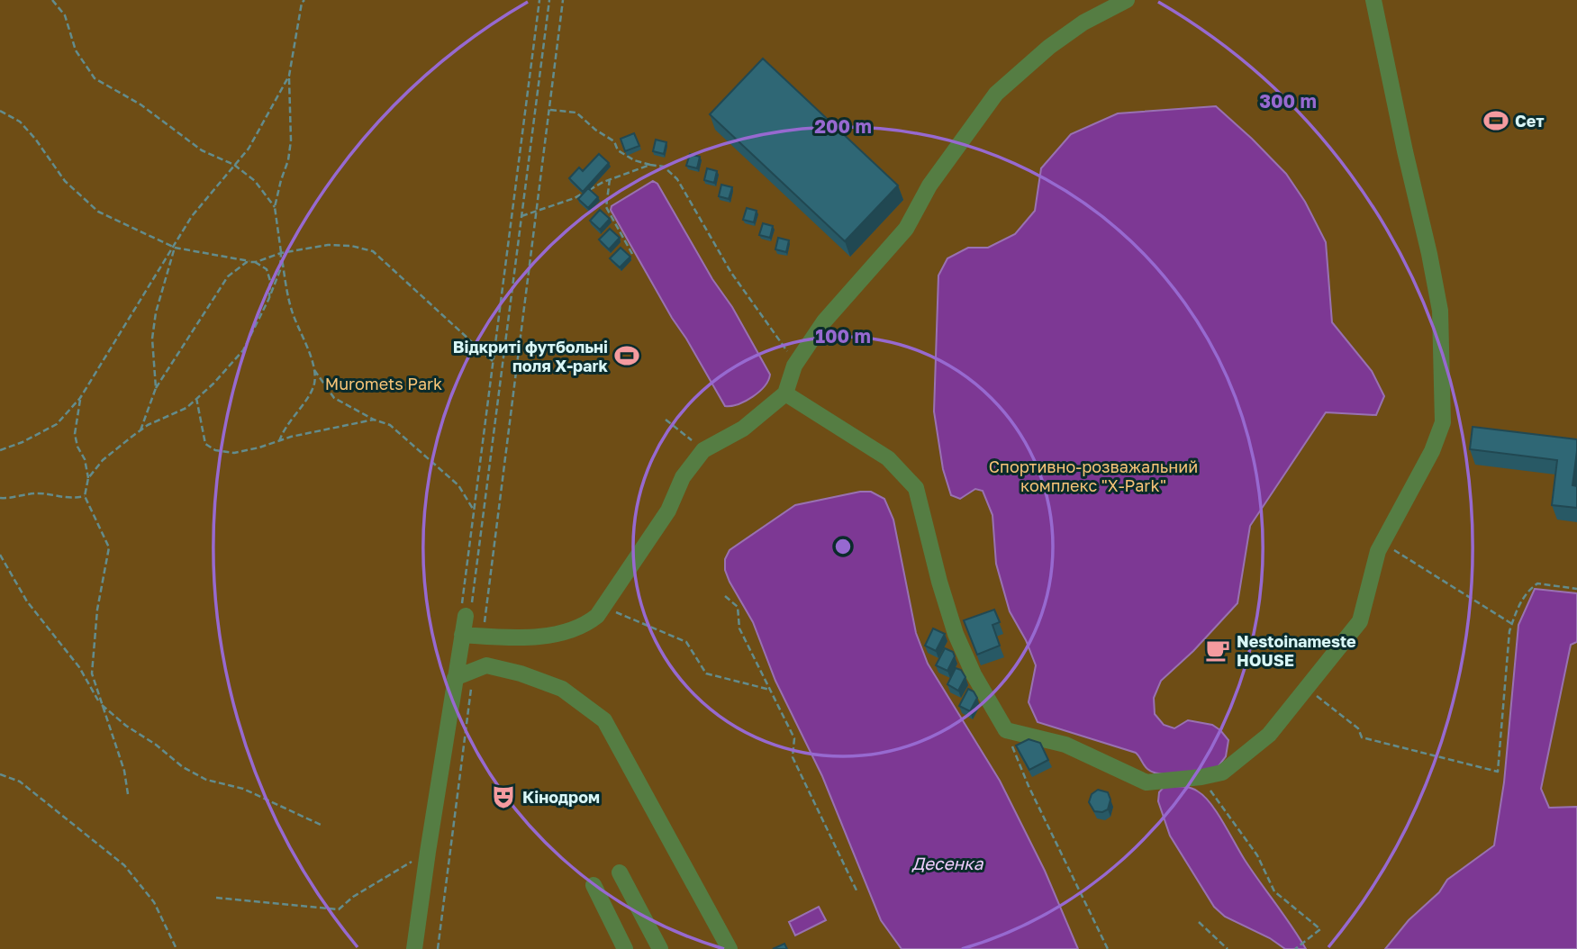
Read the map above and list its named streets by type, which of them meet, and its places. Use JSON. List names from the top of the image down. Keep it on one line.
{"water":["Десенка"],"parks":["Muromets Park","Спортивно-розважальний комплекс \"Х-Park\""],"places":{"sports":["Сет","Відкриті футбольні поля X-park"],"cafe":["Nestoinameste HOUSE"],"theatre":["Кінодром"]},"rings":["300 m","200 m","100 m"]}
